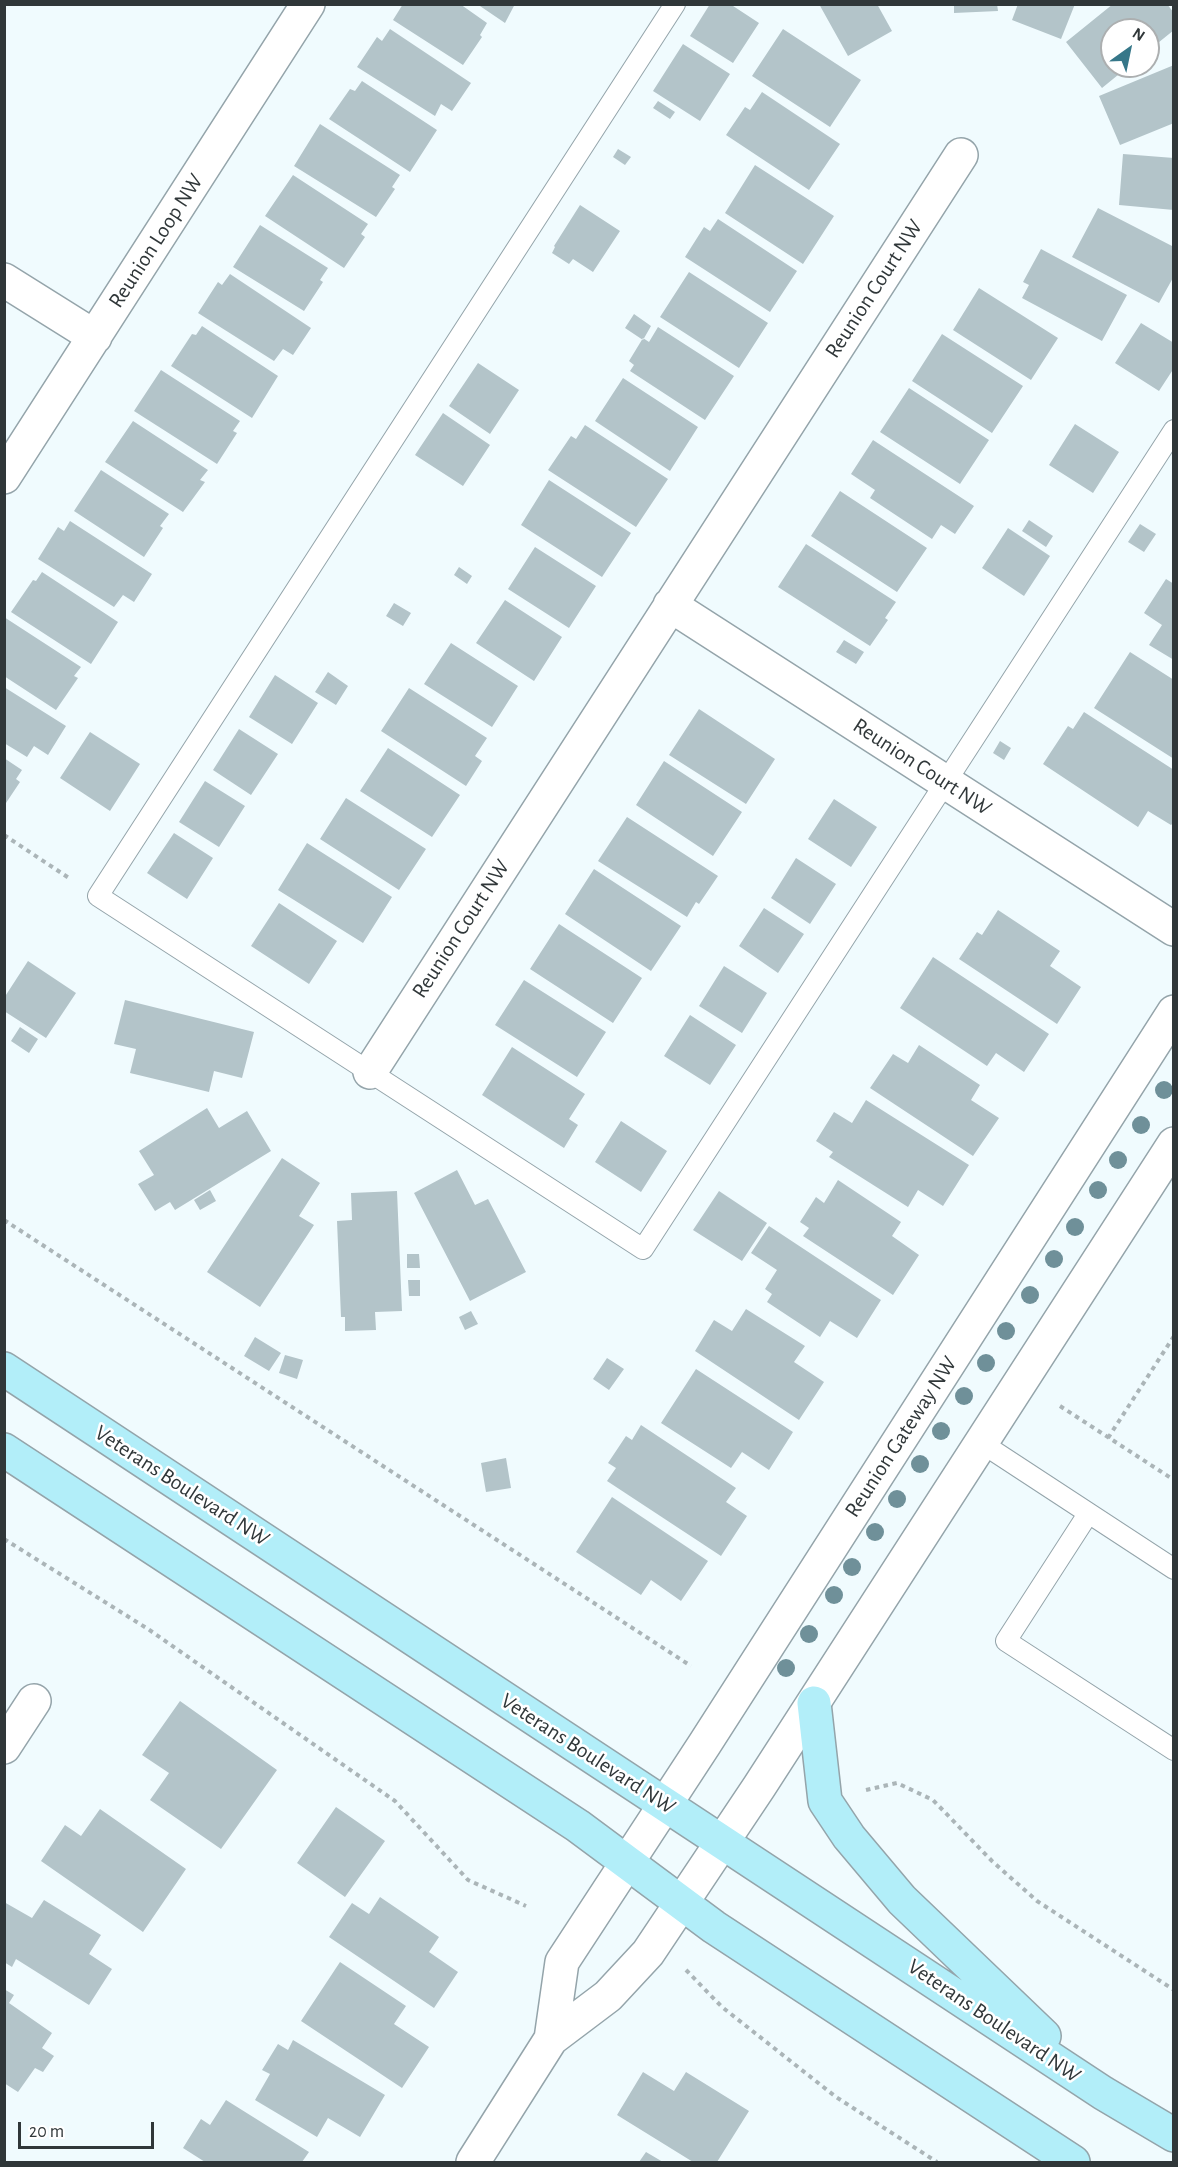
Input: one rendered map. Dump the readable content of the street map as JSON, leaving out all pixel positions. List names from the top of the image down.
{
  "streets": {
    "main road": ["Veterans Boulevard NW"],
    "street": ["Reunion Loop NW", "Reunion Court NW", "Reunion Gateway NW"]
  },
  "crossings": [
    ["Reunion Gateway NW", "Veterans Boulevard NW"]
  ],
  "scale_bar": "20 m",
  "north": "top right"
}
